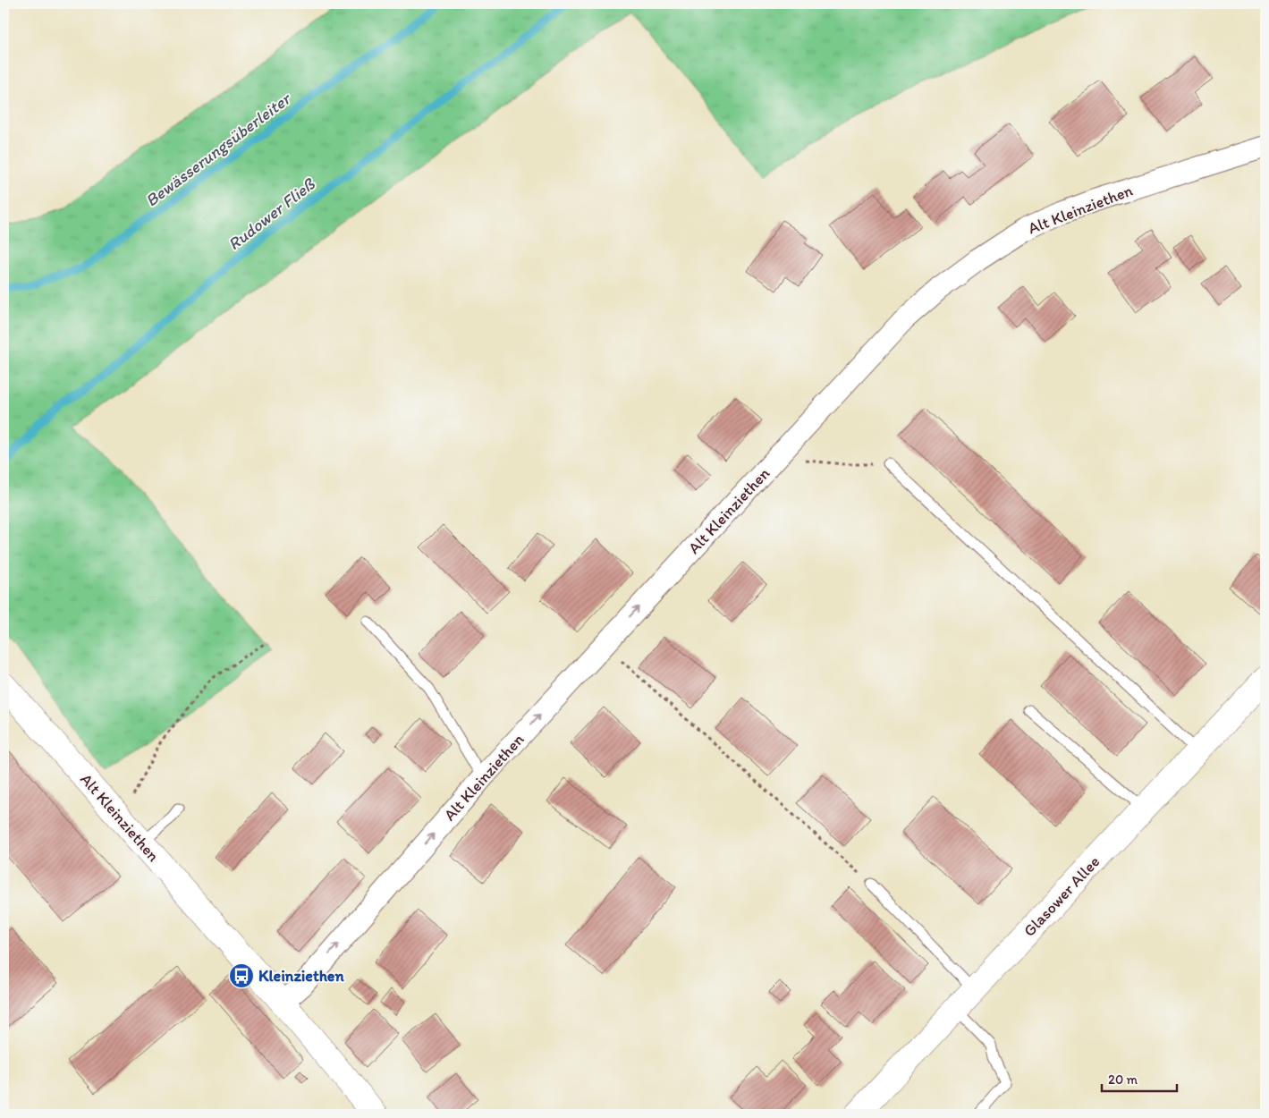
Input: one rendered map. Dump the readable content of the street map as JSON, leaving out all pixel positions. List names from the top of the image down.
{
  "streets": {
    "main road": ["Alt Kleinziethen", "Glasower Allee"]
  },
  "one_way": ["Alt Kleinziethen"],
  "water": ["Bewässerungsüberleiter", "Rudower Fließ"],
  "places": {
    "bus stop": ["Kleinziethen"]
  },
  "scale_bar": "20 m"
}
